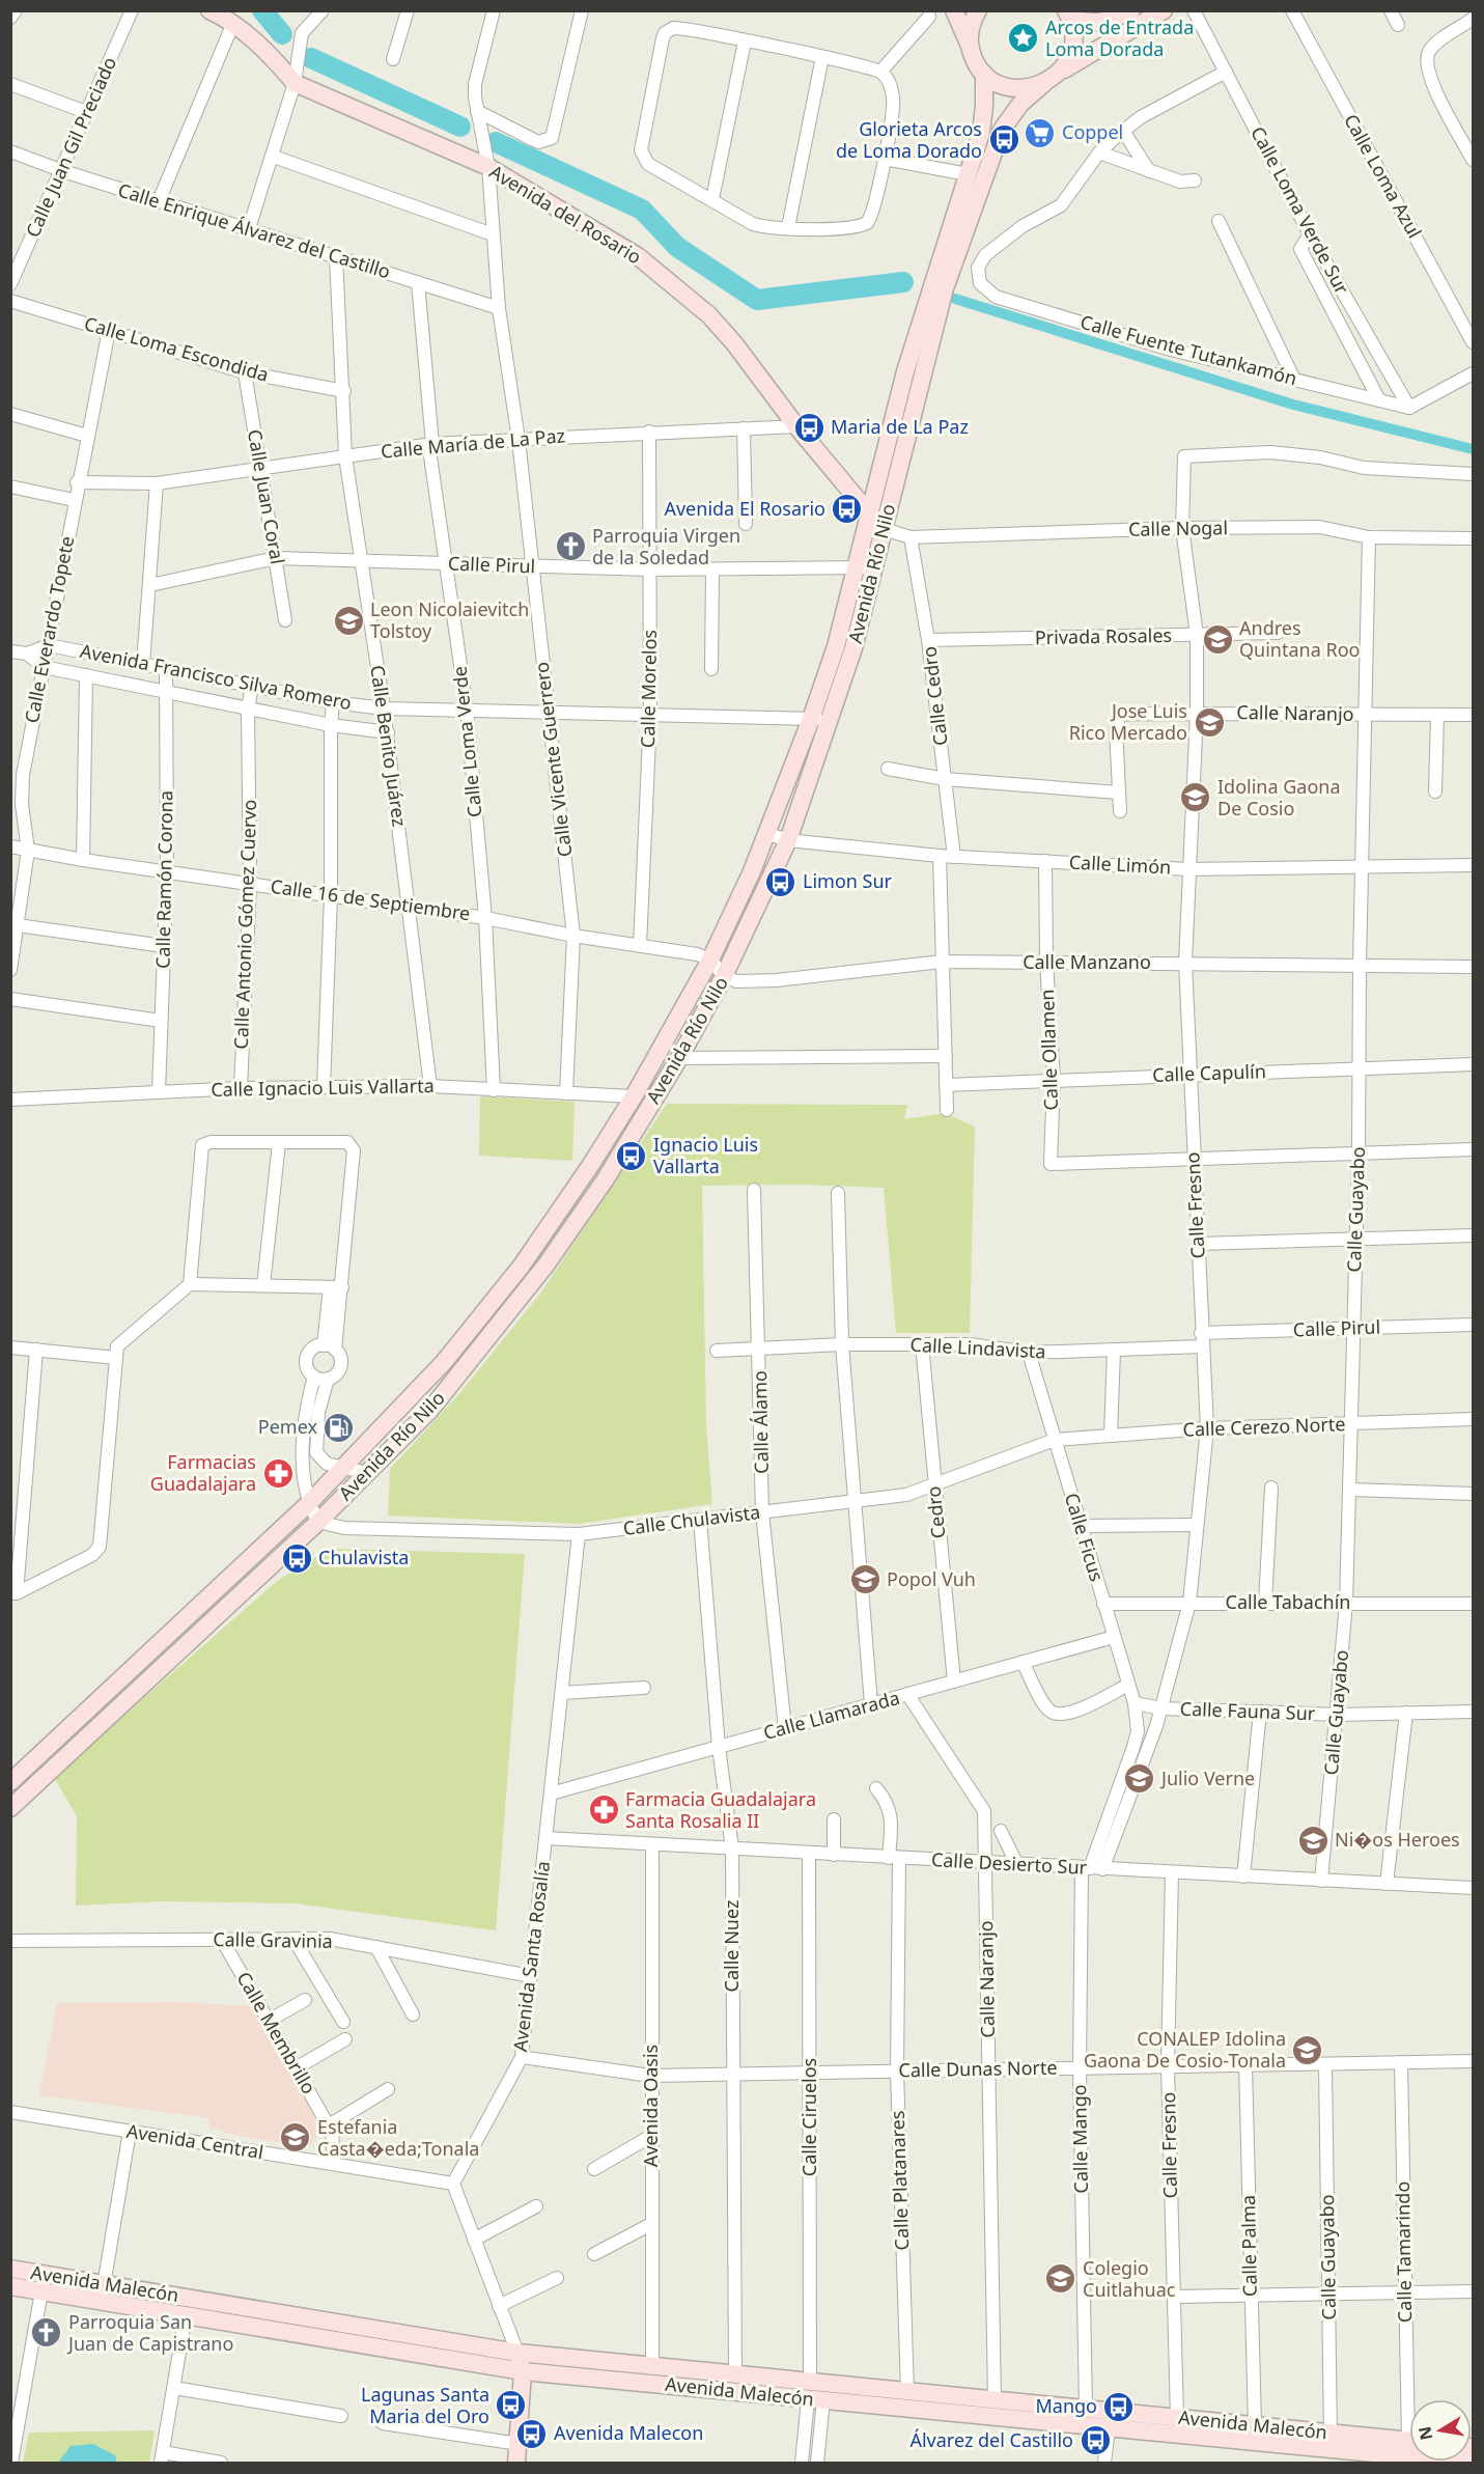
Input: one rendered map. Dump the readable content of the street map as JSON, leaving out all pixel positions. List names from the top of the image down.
{
  "streets": {
    "main road": ["Avenida del Rosario", "Avenida Río Nilo", "Avenida Malecón"],
    "street": [
      "Calle Juan Gil Preciado",
      "Calle Loma Azul",
      "Calle Loma Verde Sur",
      "Calle Enrique Álvarez del Castillo",
      "Calle Loma Escondida",
      "Calle Fuente Tutankamón",
      "Calle María de La Paz",
      "Calle Juan Coral",
      "Calle Nogal",
      "Calle Pirul",
      "Calle Everardo Topete",
      "Privada Rosales",
      "Avenida Francisco Silva Romero",
      "Calle Morelos",
      "Calle Cedro",
      "Calle Naranjo",
      "Calle Loma Verde",
      "Calle Benito Juárez",
      "Calle Vicente Guerrero",
      "Calle Limón",
      "Calle Ramón Corona",
      "Calle 16 de Septiembre",
      "Calle Antonio Gómez Cuervo",
      "Calle Manzano",
      "Calle Ollamen",
      "Calle Capulín",
      "Calle Ignacio Luis Vallarta",
      "Calle Fresno",
      "Calle Guayabo",
      "Calle Lindavista",
      "Calle Álamo",
      "Calle Cerezo Norte",
      "Cedro",
      "Calle Chulavista",
      "Calle Ficus",
      "Calle Tabachín",
      "Calle Fauna Sur",
      "Calle Llamarada",
      "Calle Desierto Sur",
      "Calle Gravinia",
      "Calle Nuez",
      "Avenida Santa Rosalía",
      "Calle Membrillo",
      "Calle Dunas Norte",
      "Avenida Oasis",
      "Calle Ciruelos",
      "Calle Mango",
      "Avenida Central",
      "Calle Platanares",
      "Calle Palma",
      "Calle Tamarindo"
    ]
  },
  "crossings": [
    ["Calle Juan Gil Preciado", "Calle Enrique Álvarez del Castillo"],
    ["Calle Loma Verde Sur", "Calle Fuente Tutankamón"],
    ["Avenida del Rosario", "Calle María de La Paz"],
    ["Avenida del Rosario", "Calle Nogal"],
    ["Avenida del Rosario", "Avenida Río Nilo"],
    ["Avenida del Rosario", "Calle Vicente Guerrero"],
    ["Calle Enrique Álvarez del Castillo", "Calle Loma Verde"],
    ["Calle Enrique Álvarez del Castillo", "Calle Benito Juárez"],
    ["Calle Enrique Álvarez del Castillo", "Calle Vicente Guerrero"],
    ["Calle Loma Escondida", "Calle Juan Coral"],
    ["Calle Loma Escondida", "Calle Everardo Topete"],
    ["Calle Loma Escondida", "Calle Benito Juárez"],
    ["Calle María de La Paz", "Calle Juan Coral"],
    ["Calle María de La Paz", "Calle Everardo Topete"],
    ["Calle María de La Paz", "Calle Morelos"],
    ["Calle María de La Paz", "Calle Loma Verde"],
    ["Calle María de La Paz", "Calle Benito Juárez"],
    ["Calle María de La Paz", "Calle Vicente Guerrero"],
    ["Calle Juan Coral", "Calle Pirul"],
    ["Calle Nogal", "Avenida Río Nilo"],
    ["Calle Nogal", "Calle Cedro"],
    ["Calle Nogal", "Calle Fresno"],
    ["Calle Nogal", "Calle Guayabo"],
    ["Calle Pirul", "Avenida Río Nilo"],
    ["Calle Pirul", "Calle Morelos"],
    ["Calle Pirul", "Calle Loma Verde"],
    ["Calle Pirul", "Calle Benito Juárez"],
    ["Calle Pirul", "Calle Vicente Guerrero"],
    ["Calle Pirul", "Calle Fresno"],
    ["Calle Pirul", "Calle Guayabo"],
    ["Avenida Río Nilo", "Avenida Francisco Silva Romero"],
    ["Avenida Río Nilo", "Calle Limón"],
    ["Avenida Río Nilo", "Calle 16 de Septiembre"],
    ["Avenida Río Nilo", "Calle Manzano"],
    ["Avenida Río Nilo", "Calle Ignacio Luis Vallarta"],
    ["Avenida Río Nilo", "Calle Chulavista"],
    ["Calle Everardo Topete", "Avenida Francisco Silva Romero"],
    ["Calle Everardo Topete", "Calle 16 de Septiembre"],
    ["Privada Rosales", "Calle Cedro"],
    ["Privada Rosales", "Calle Fresno"],
    ["Avenida Francisco Silva Romero", "Calle Morelos"],
    ["Avenida Francisco Silva Romero", "Calle Loma Verde"],
    ["Avenida Francisco Silva Romero", "Calle Benito Juárez"],
    ["Avenida Francisco Silva Romero", "Calle Vicente Guerrero"],
    ["Avenida Francisco Silva Romero", "Calle Ramón Corona"],
    ["Avenida Francisco Silva Romero", "Calle Antonio Gómez Cuervo"],
    ["Calle Morelos", "Calle 16 de Septiembre"],
    ["Calle Cedro", "Calle Limón"],
    ["Calle Naranjo", "Calle Fresno"],
    ["Calle Naranjo", "Calle Guayabo"],
    ["Calle Naranjo", "Calle Llamarada"],
    ["Calle Naranjo", "Calle Desierto Sur"],
    ["Calle Naranjo", "Calle Dunas Norte"],
    ["Calle Naranjo", "Avenida Malecón"],
    ["Calle Loma Verde", "Calle 16 de Septiembre"],
    ["Calle Loma Verde", "Calle Ignacio Luis Vallarta"],
    ["Calle Benito Juárez", "Calle 16 de Septiembre"],
    ["Calle Benito Juárez", "Calle Ignacio Luis Vallarta"],
    ["Calle Vicente Guerrero", "Calle 16 de Septiembre"],
    ["Calle Vicente Guerrero", "Calle Ignacio Luis Vallarta"],
    ["Calle Limón", "Calle Ollamen"],
    ["Calle Limón", "Calle Fresno"],
    ["Calle Limón", "Calle Guayabo"],
    ["Calle Ramón Corona", "Calle 16 de Septiembre"],
    ["Calle Ramón Corona", "Calle Ignacio Luis Vallarta"],
    ["Calle 16 de Septiembre", "Calle Antonio Gómez Cuervo"],
    ["Calle Antonio Gómez Cuervo", "Calle Ignacio Luis Vallarta"],
    ["Calle Manzano", "Calle Ollamen"],
    ["Calle Manzano", "Calle Fresno"],
    ["Calle Manzano", "Calle Guayabo"],
    ["Calle Ollamen", "Calle Capulín"],
    ["Calle Ollamen", "Calle Fresno"],
    ["Calle Capulín", "Calle Fresno"],
    ["Calle Capulín", "Calle Guayabo"],
    ["Calle Fresno", "Calle Lindavista"],
    ["Calle Fresno", "Calle Cerezo Norte"],
    ["Calle Fresno", "Calle Ficus"],
    ["Calle Fresno", "Calle Tabachín"],
    ["Calle Fresno", "Calle Fauna Sur"],
    ["Calle Fresno", "Calle Desierto Sur"],
    ["Calle Fresno", "Calle Dunas Norte"],
    ["Calle Fresno", "Calle Mango"],
    ["Calle Fresno", "Avenida Malecón"],
    ["Calle Guayabo", "Calle Cerezo Norte"],
    ["Calle Guayabo", "Calle Tabachín"],
    ["Calle Guayabo", "Calle Fauna Sur"],
    ["Calle Guayabo", "Calle Desierto Sur"],
    ["Calle Guayabo", "Calle Dunas Norte"],
    ["Calle Guayabo", "Avenida Malecón"],
    ["Calle Lindavista", "Calle Álamo"],
    ["Calle Lindavista", "Cedro"],
    ["Calle Lindavista", "Calle Ficus"],
    ["Calle Álamo", "Calle Chulavista"],
    ["Calle Álamo", "Calle Llamarada"],
    ["Calle Cerezo Norte", "Calle Chulavista"],
    ["Calle Cerezo Norte", "Calle Ficus"],
    ["Cedro", "Calle Chulavista"],
    ["Cedro", "Calle Llamarada"],
    ["Calle Chulavista", "Calle Ficus"],
    ["Calle Chulavista", "Calle Nuez"],
    ["Calle Chulavista", "Avenida Santa Rosalía"],
    ["Calle Ficus", "Calle Tabachín"],
    ["Calle Ficus", "Calle Fauna Sur"],
    ["Calle Ficus", "Calle Llamarada"],
    ["Calle Ficus", "Calle Desierto Sur"],
    ["Calle Ficus", "Calle Mango"],
    ["Calle Llamarada", "Calle Nuez"],
    ["Calle Llamarada", "Avenida Santa Rosalía"],
    ["Calle Desierto Sur", "Calle Nuez"],
    ["Calle Desierto Sur", "Avenida Santa Rosalía"],
    ["Calle Desierto Sur", "Avenida Oasis"],
    ["Calle Desierto Sur", "Calle Ciruelos"],
    ["Calle Desierto Sur", "Calle Mango"],
    ["Calle Desierto Sur", "Calle Platanares"],
    ["Calle Gravinia", "Avenida Santa Rosalía"],
    ["Calle Gravinia", "Calle Membrillo"],
    ["Calle Nuez", "Calle Dunas Norte"],
    ["Calle Nuez", "Avenida Malecón"],
    ["Avenida Santa Rosalía", "Calle Dunas Norte"],
    ["Avenida Santa Rosalía", "Avenida Central"],
    ["Calle Membrillo", "Avenida Central"],
    ["Calle Dunas Norte", "Avenida Oasis"],
    ["Calle Dunas Norte", "Calle Ciruelos"],
    ["Calle Dunas Norte", "Calle Mango"],
    ["Calle Dunas Norte", "Calle Platanares"],
    ["Calle Dunas Norte", "Calle Palma"],
    ["Calle Dunas Norte", "Calle Tamarindo"],
    ["Avenida Oasis", "Avenida Malecón"],
    ["Calle Ciruelos", "Avenida Malecón"],
    ["Calle Mango", "Avenida Malecón"],
    ["Calle Platanares", "Avenida Malecón"],
    ["Calle Palma", "Avenida Malecón"]
  ],
  "places": {
    "place": ["Arcos de Entrada Loma Dorada"],
    "supermarket": ["Coppel"],
    "bus stop": [
      "Glorieta Arcos de Loma Dorado",
      "Maria de La Paz",
      "Avenida El Rosario",
      "Limon Sur",
      "Ignacio Luis Vallarta",
      "Chulavista",
      "Lagunas Santa Maria del Oro",
      "Mango",
      "Avenida Malecon",
      "Álvarez del Castillo"
    ],
    "church": ["Parroquia Virgen de la Soledad", "Parroquia San Juan de Capistrano"],
    "school or university": [
      "Leon Nicolaievitch Tolstoy",
      "Andres Quintana Roo",
      "Jose Luis Rico Mercado",
      "Idolina Gaona De Cosio",
      "Popol Vuh",
      "Julio Verne",
      "Ni�os Heroes",
      "CONALEP Idolina Gaona De Cosio-Tonala",
      "Estefania Casta�eda;Tonala",
      "Colegio Cuitlahuac"
    ],
    "fuel station": ["Pemex"],
    "pharmacy": ["Farmacias Guadalajara", "Farmacia Guadalajara Santa Rosalia II"]
  },
  "north": "left"
}
